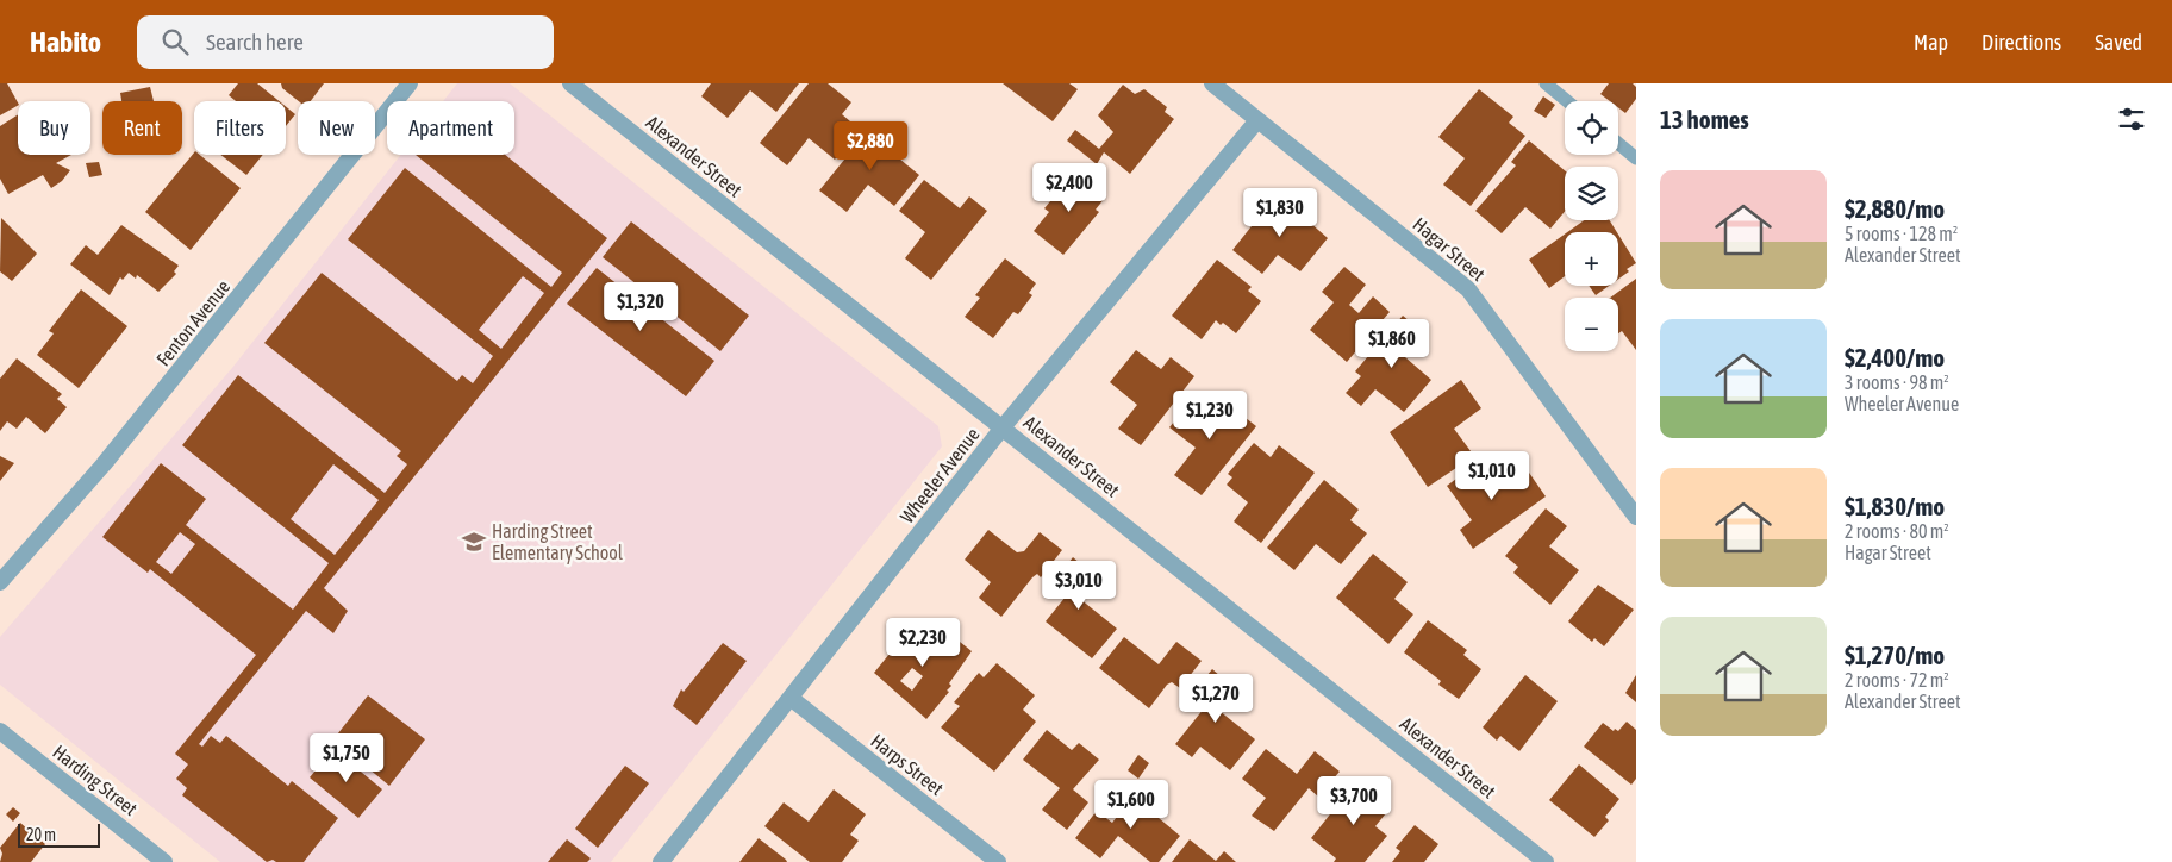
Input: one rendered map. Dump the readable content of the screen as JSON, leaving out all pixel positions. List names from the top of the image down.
{
  "streets": {
    "street": [
      "Alexander Street",
      "Hagar Street",
      "Fenton Avenue",
      "Wheeler Avenue",
      "Harps Street",
      "Harding Street"
    ]
  },
  "crossings": [
    ["Alexander Street", "Wheeler Avenue"],
    ["Hagar Street", "Wheeler Avenue"],
    ["Wheeler Avenue", "Harps Street"]
  ],
  "places": {
    "school or university": ["Harding Street Elementary School"]
  },
  "scale_bar": "20 m",
  "page": {
    "header": "Habito",
    "search": "Search here",
    "nav": ["Map", "Directions", "Saved"],
    "heading": "13 homes",
    "map_buttons": ["+", "−"],
    "chip": [
      "Buy",
      "Rent",
      "Filters",
      "New",
      "Apartment"
    ],
    "price": [
      "$2,880",
      "$2,400",
      "$1,830",
      "$1,320",
      "$1,860",
      "$1,230",
      "$1,010",
      "$3,010",
      "$2,230",
      "$1,270",
      "$1,750",
      "$3,700",
      "$1,600"
    ],
    "list": [
      {
        "name": "$2,880/mo",
        "note": "5 rooms · 128 m² · Alexander Street"
      },
      {
        "name": "$2,400/mo",
        "note": "3 rooms · 98 m² · Wheeler Avenue"
      },
      {
        "name": "$1,830/mo",
        "note": "2 rooms · 80 m² · Hagar Street"
      },
      {
        "name": "$1,270/mo",
        "note": "2 rooms · 72 m² · Alexander Street"
      }
    ],
    "scale": "20 m"
  }
}
